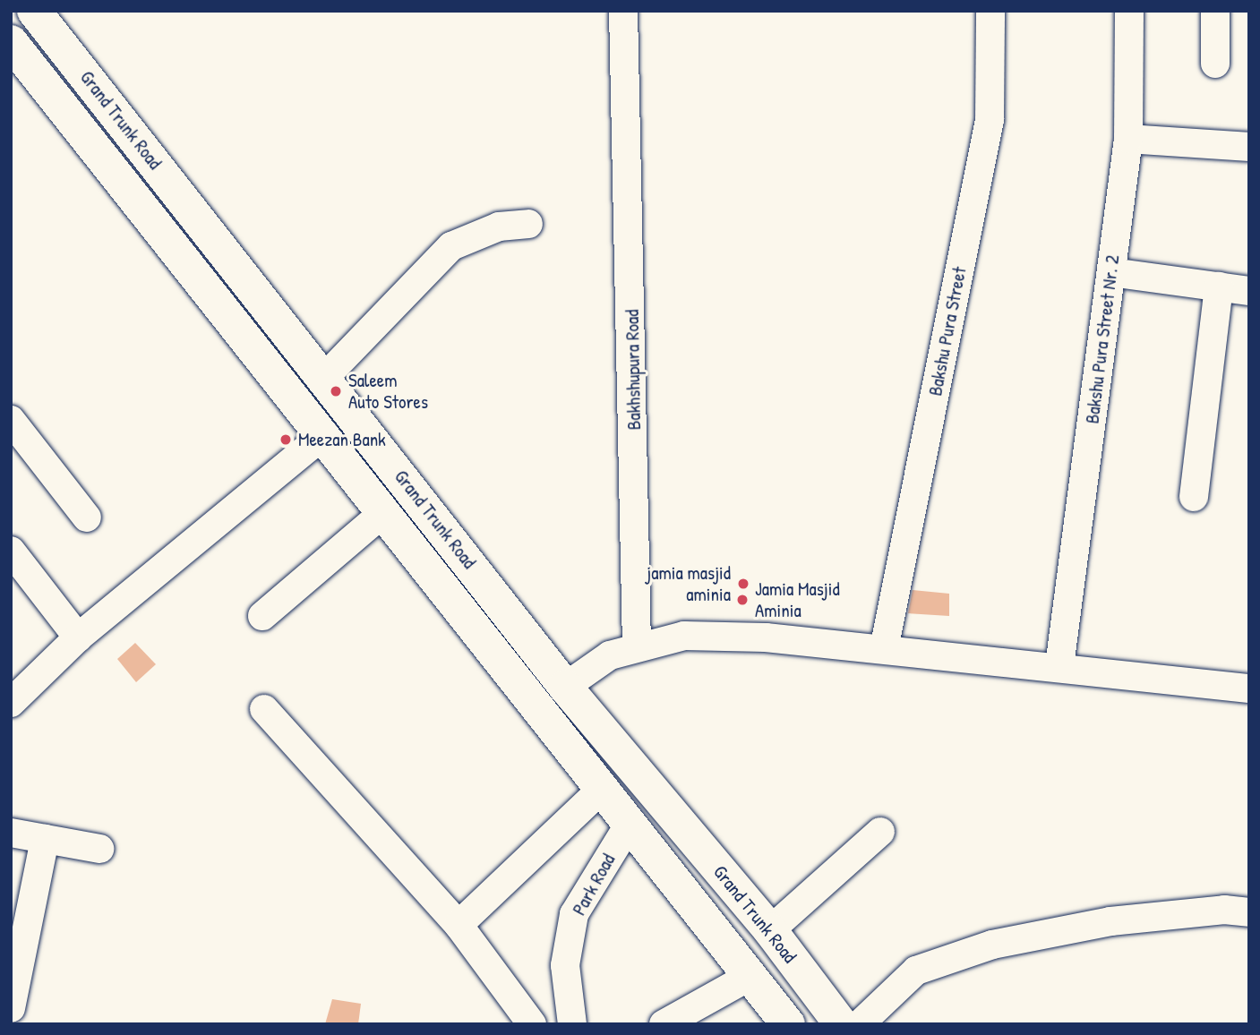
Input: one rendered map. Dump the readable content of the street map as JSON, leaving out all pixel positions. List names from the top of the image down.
{
  "streets": {
    "main road": ["Grand Trunk Road"],
    "street": [
      "Bakshu Pura Street",
      "Bakshu Pura Street Nr. 2",
      "Bakhshupura Road",
      "Park Road"
    ]
  },
  "crossings": [
    ["Grand Trunk Road", "Park Road"]
  ],
  "places": [
    "Saleem Auto Stores",
    "Meezan Bank",
    "jamia masjid aminia",
    "Jamia Masjid Aminia"
  ]
}
